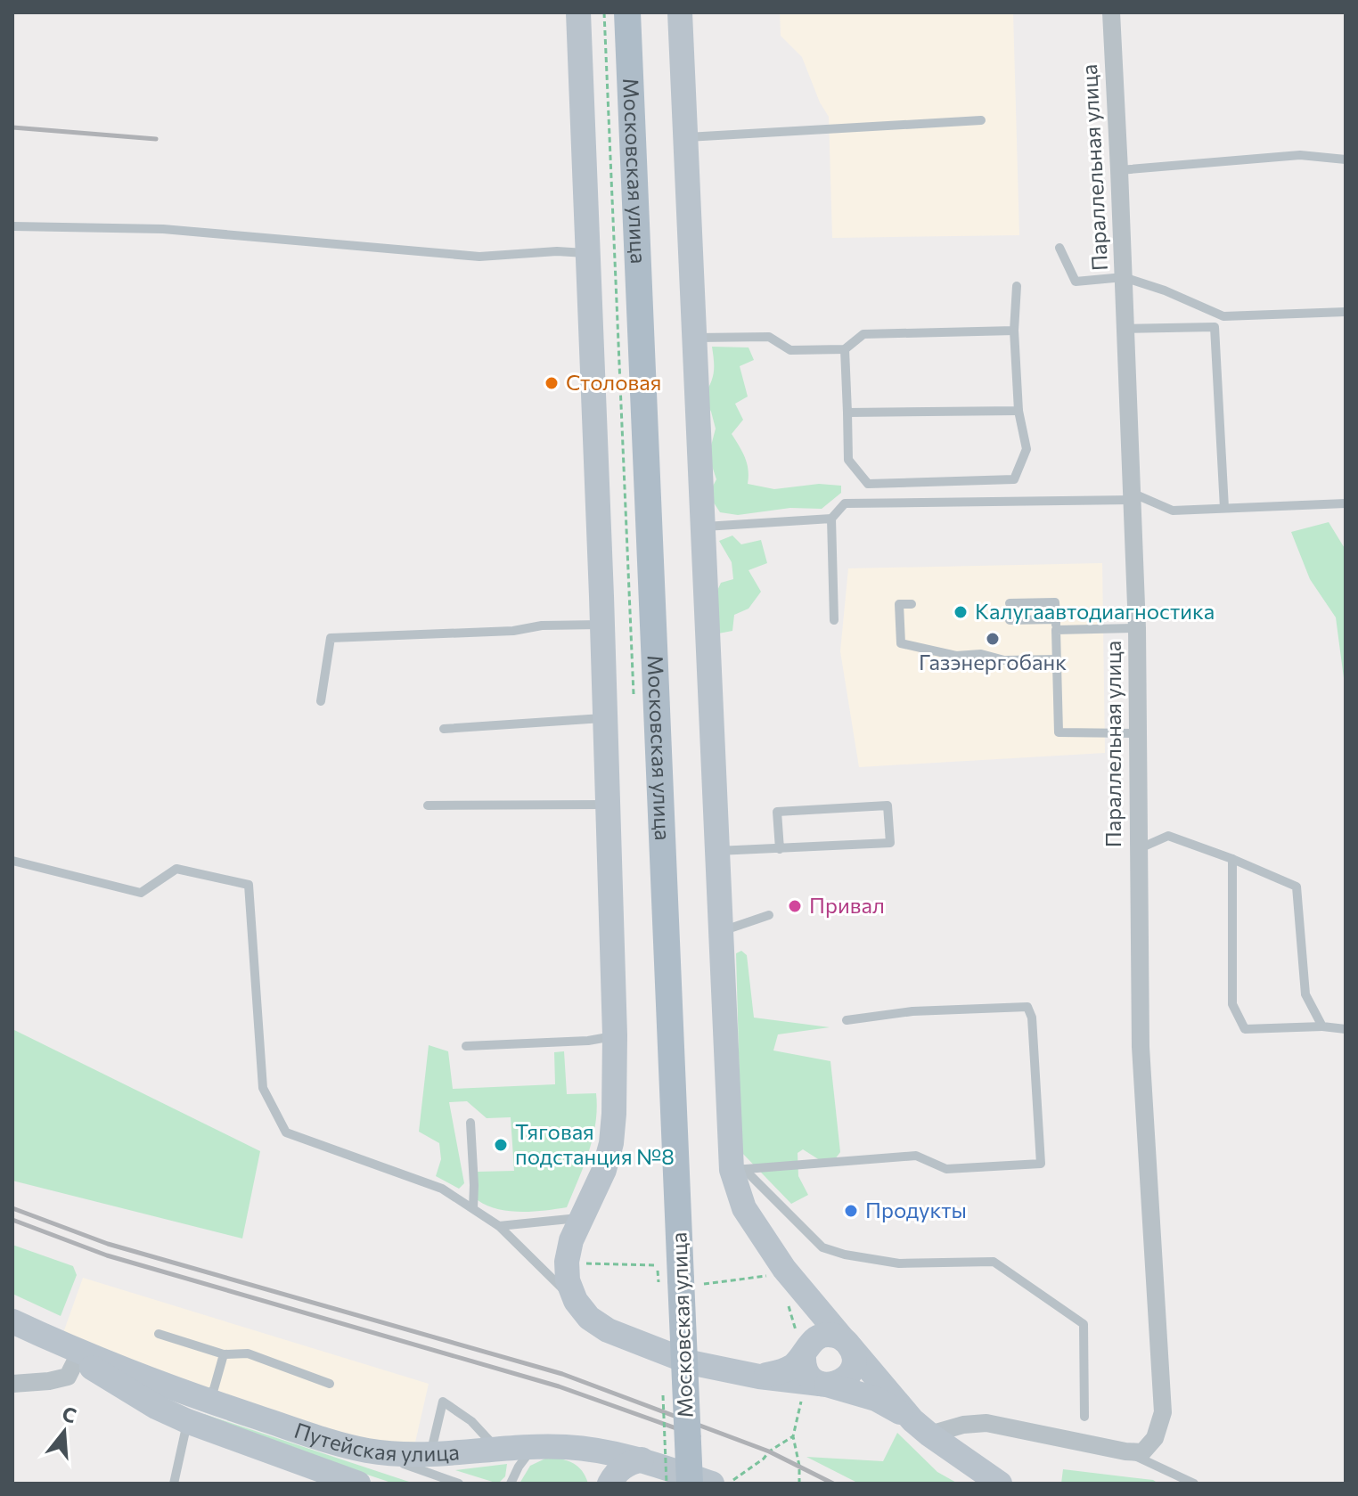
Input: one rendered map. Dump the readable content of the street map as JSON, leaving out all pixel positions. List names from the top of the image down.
{
  "streets": {
    "main road": ["Московская улица", "Путейская улица"],
    "street": ["Параллельная улица"]
  },
  "places": [
    "Столовая",
    "Калугаавтодиагностика",
    "Газэнергобанк",
    "Привал",
    "Тяговая подстанция №8",
    "Продукты"
  ],
  "north": "top"
}
